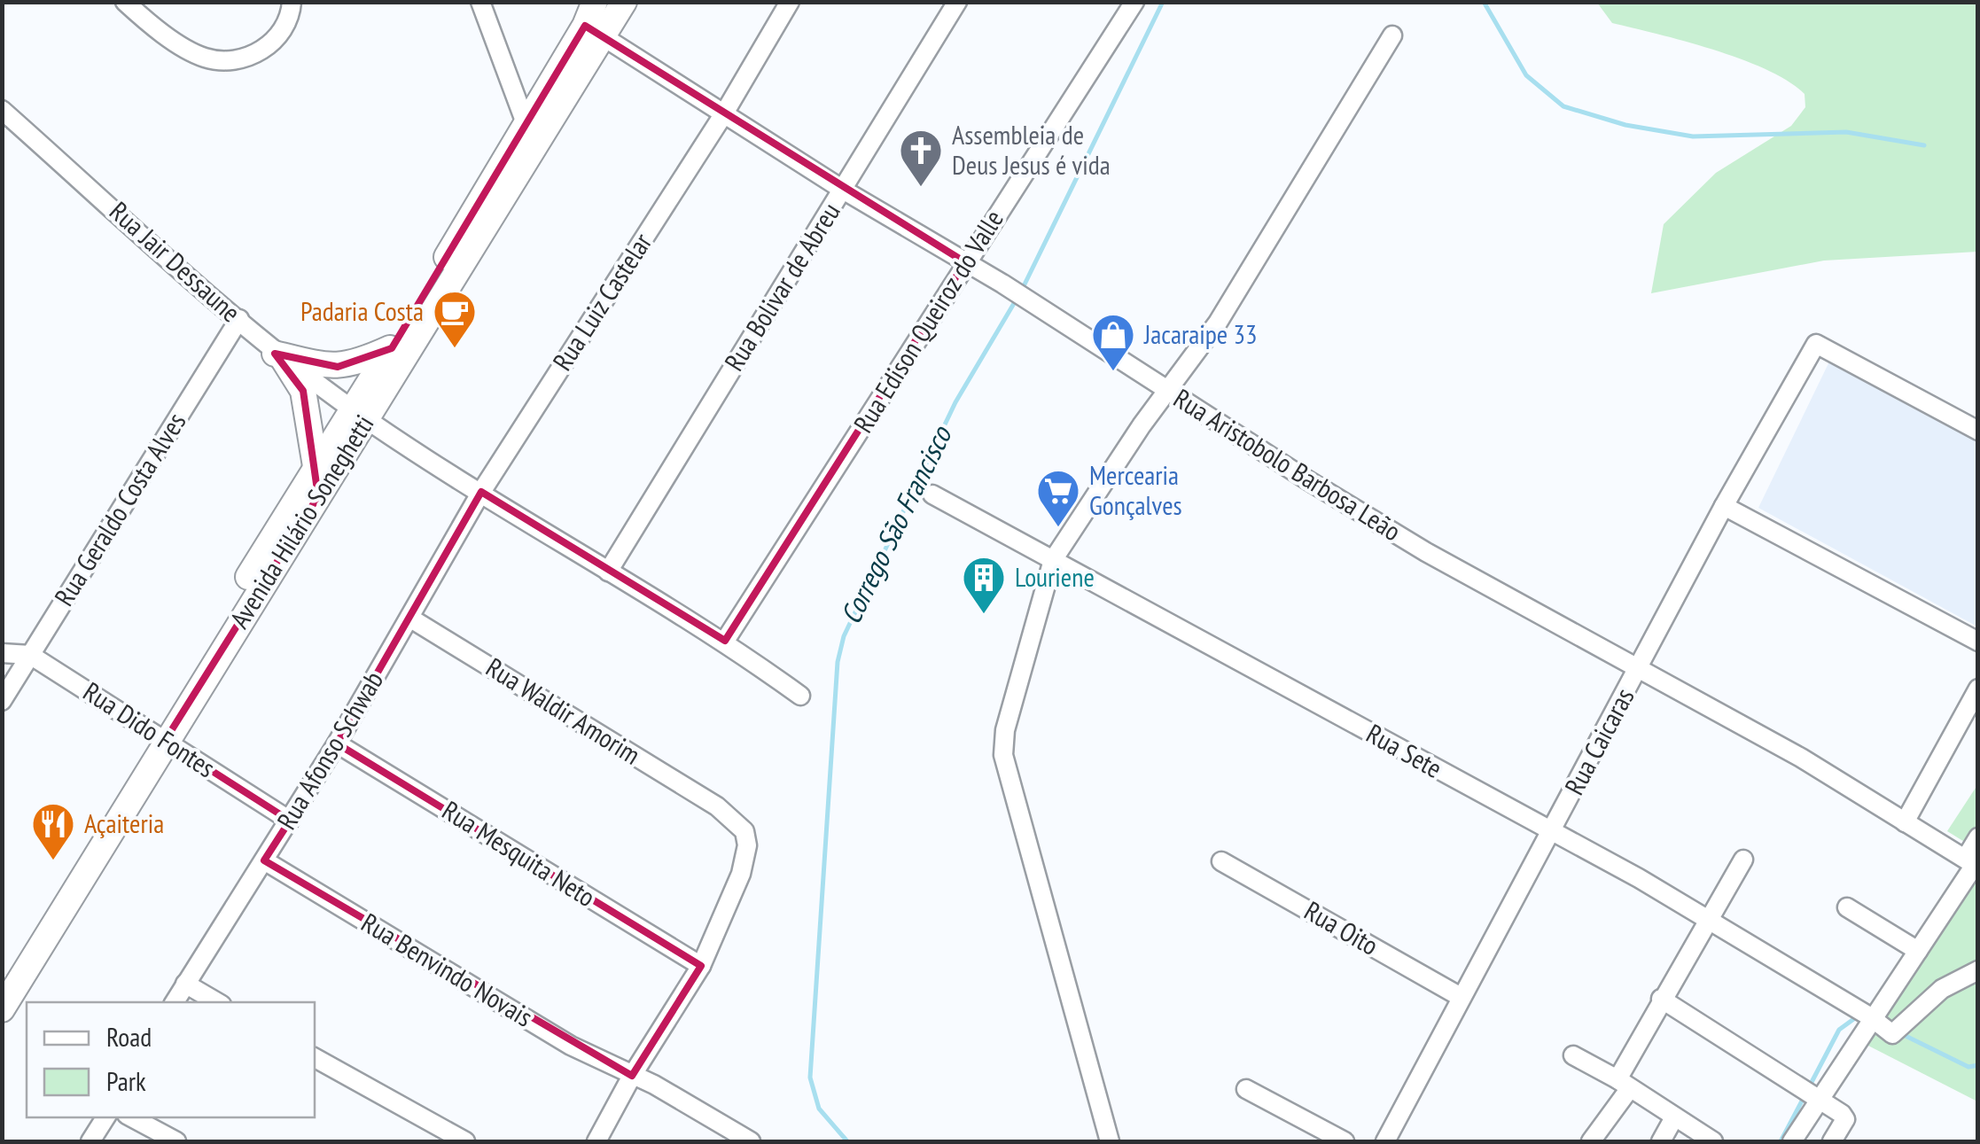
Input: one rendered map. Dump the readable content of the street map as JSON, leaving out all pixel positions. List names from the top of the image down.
{
  "streets": {
    "street": [
      "Rua Jair Dessaune",
      "Rua Bolivar de Abreu",
      "Rua Luiz Castelar",
      "Rua Edison Queiroz do Valle",
      "Rua Aristobolo Barbosa Leão",
      "Rua Geraldo Costa Alves",
      "Avenida Hilário Soneghetti",
      "Rua Waldir Amorim",
      "Rua Dido Fontes",
      "Rua Caicaras",
      "Rua Afonso Schwab",
      "Rua Sete",
      "Rua Mesquita Neto",
      "Rua Oito",
      "Rua Benvindo Novais"
    ]
  },
  "crossings": [
    ["Rua Jair Dessaune", "Rua Bolivar de Abreu"],
    ["Rua Jair Dessaune", "Rua Luiz Castelar"],
    ["Rua Jair Dessaune", "Rua Edison Queiroz do Valle"],
    ["Rua Jair Dessaune", "Rua Geraldo Costa Alves"],
    ["Rua Jair Dessaune", "Avenida Hilário Soneghetti"],
    ["Rua Jair Dessaune", "Rua Afonso Schwab"],
    ["Rua Bolivar de Abreu", "Rua Aristobolo Barbosa Leão"],
    ["Rua Luiz Castelar", "Rua Aristobolo Barbosa Leão"],
    ["Rua Luiz Castelar", "Rua Afonso Schwab"],
    ["Rua Edison Queiroz do Valle", "Rua Aristobolo Barbosa Leão"],
    ["Rua Aristobolo Barbosa Leão", "Avenida Hilário Soneghetti"],
    ["Rua Aristobolo Barbosa Leão", "Rua Caicaras"],
    ["Rua Geraldo Costa Alves", "Rua Dido Fontes"],
    ["Avenida Hilário Soneghetti", "Rua Dido Fontes"],
    ["Rua Waldir Amorim", "Rua Afonso Schwab"],
    ["Rua Waldir Amorim", "Rua Mesquita Neto"],
    ["Rua Waldir Amorim", "Rua Benvindo Novais"],
    ["Rua Dido Fontes", "Rua Afonso Schwab"],
    ["Rua Caicaras", "Rua Sete"],
    ["Rua Caicaras", "Rua Oito"],
    ["Rua Afonso Schwab", "Rua Mesquita Neto"],
    ["Rua Afonso Schwab", "Rua Benvindo Novais"]
  ],
  "water": ["Corrego São Francisco"],
  "places": {
    "church": ["Assembleia de Deus Jesus é vida"],
    "cafe": ["Padaria Costa"],
    "shop": ["Jacaraipe 33"],
    "supermarket": ["Mercearia Gonçalves"],
    "building": ["Louriene"],
    "restaurant": ["Açaiteria"]
  },
  "legend": ["Road", "Park"]
}
